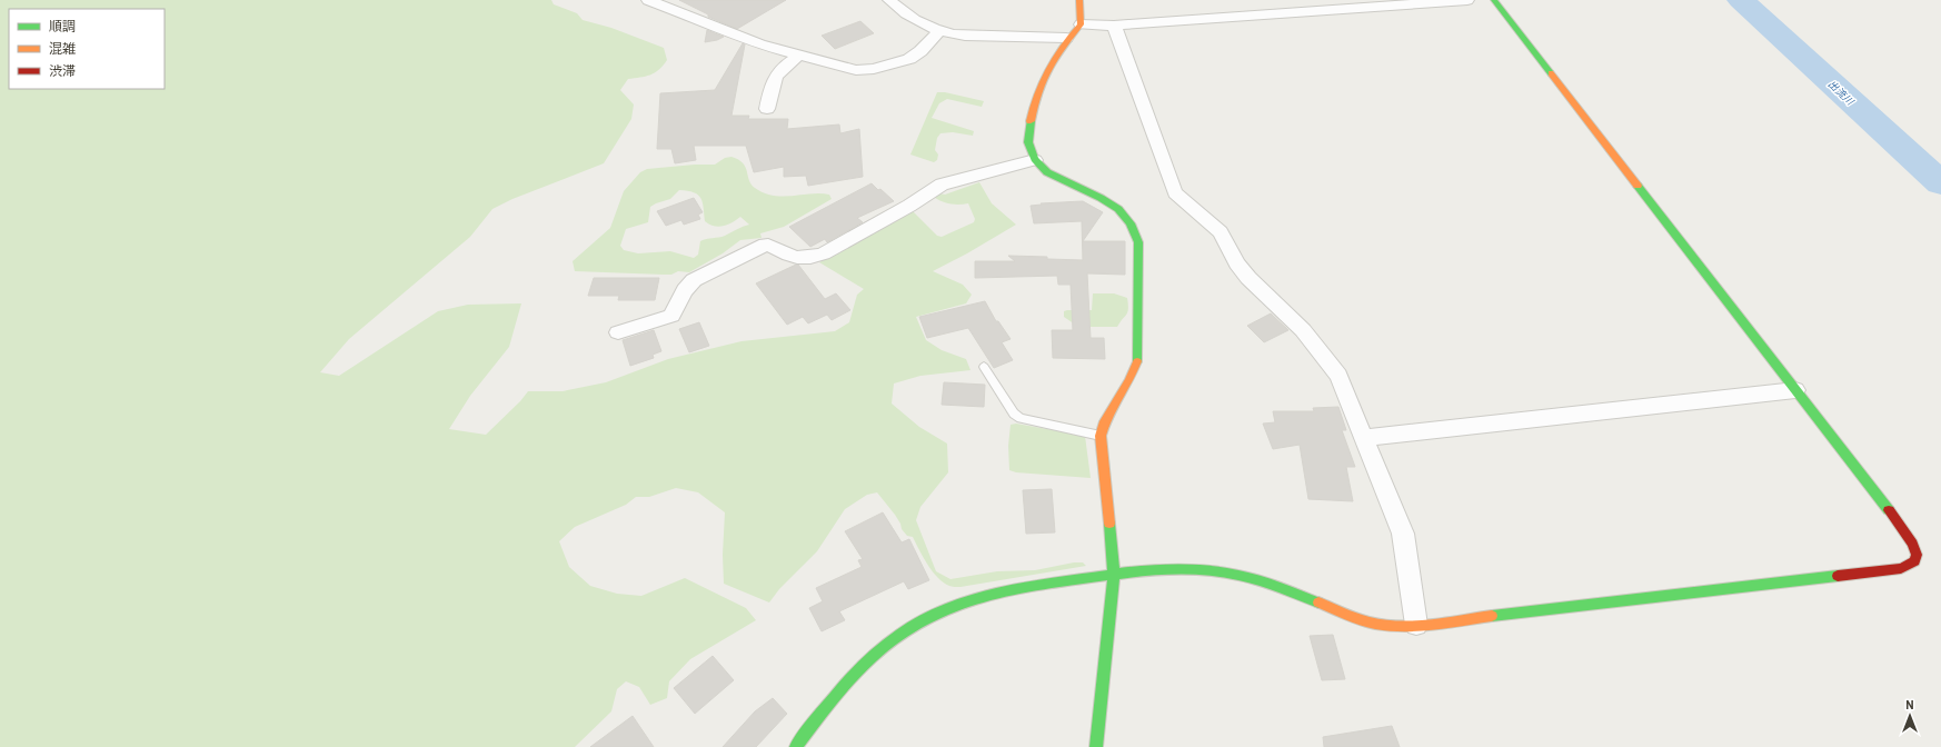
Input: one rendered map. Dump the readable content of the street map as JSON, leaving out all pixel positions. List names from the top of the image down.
{
  "water": ["出流川"],
  "legend": ["順調", "混雑", "渋滞"],
  "north": "top"
}
